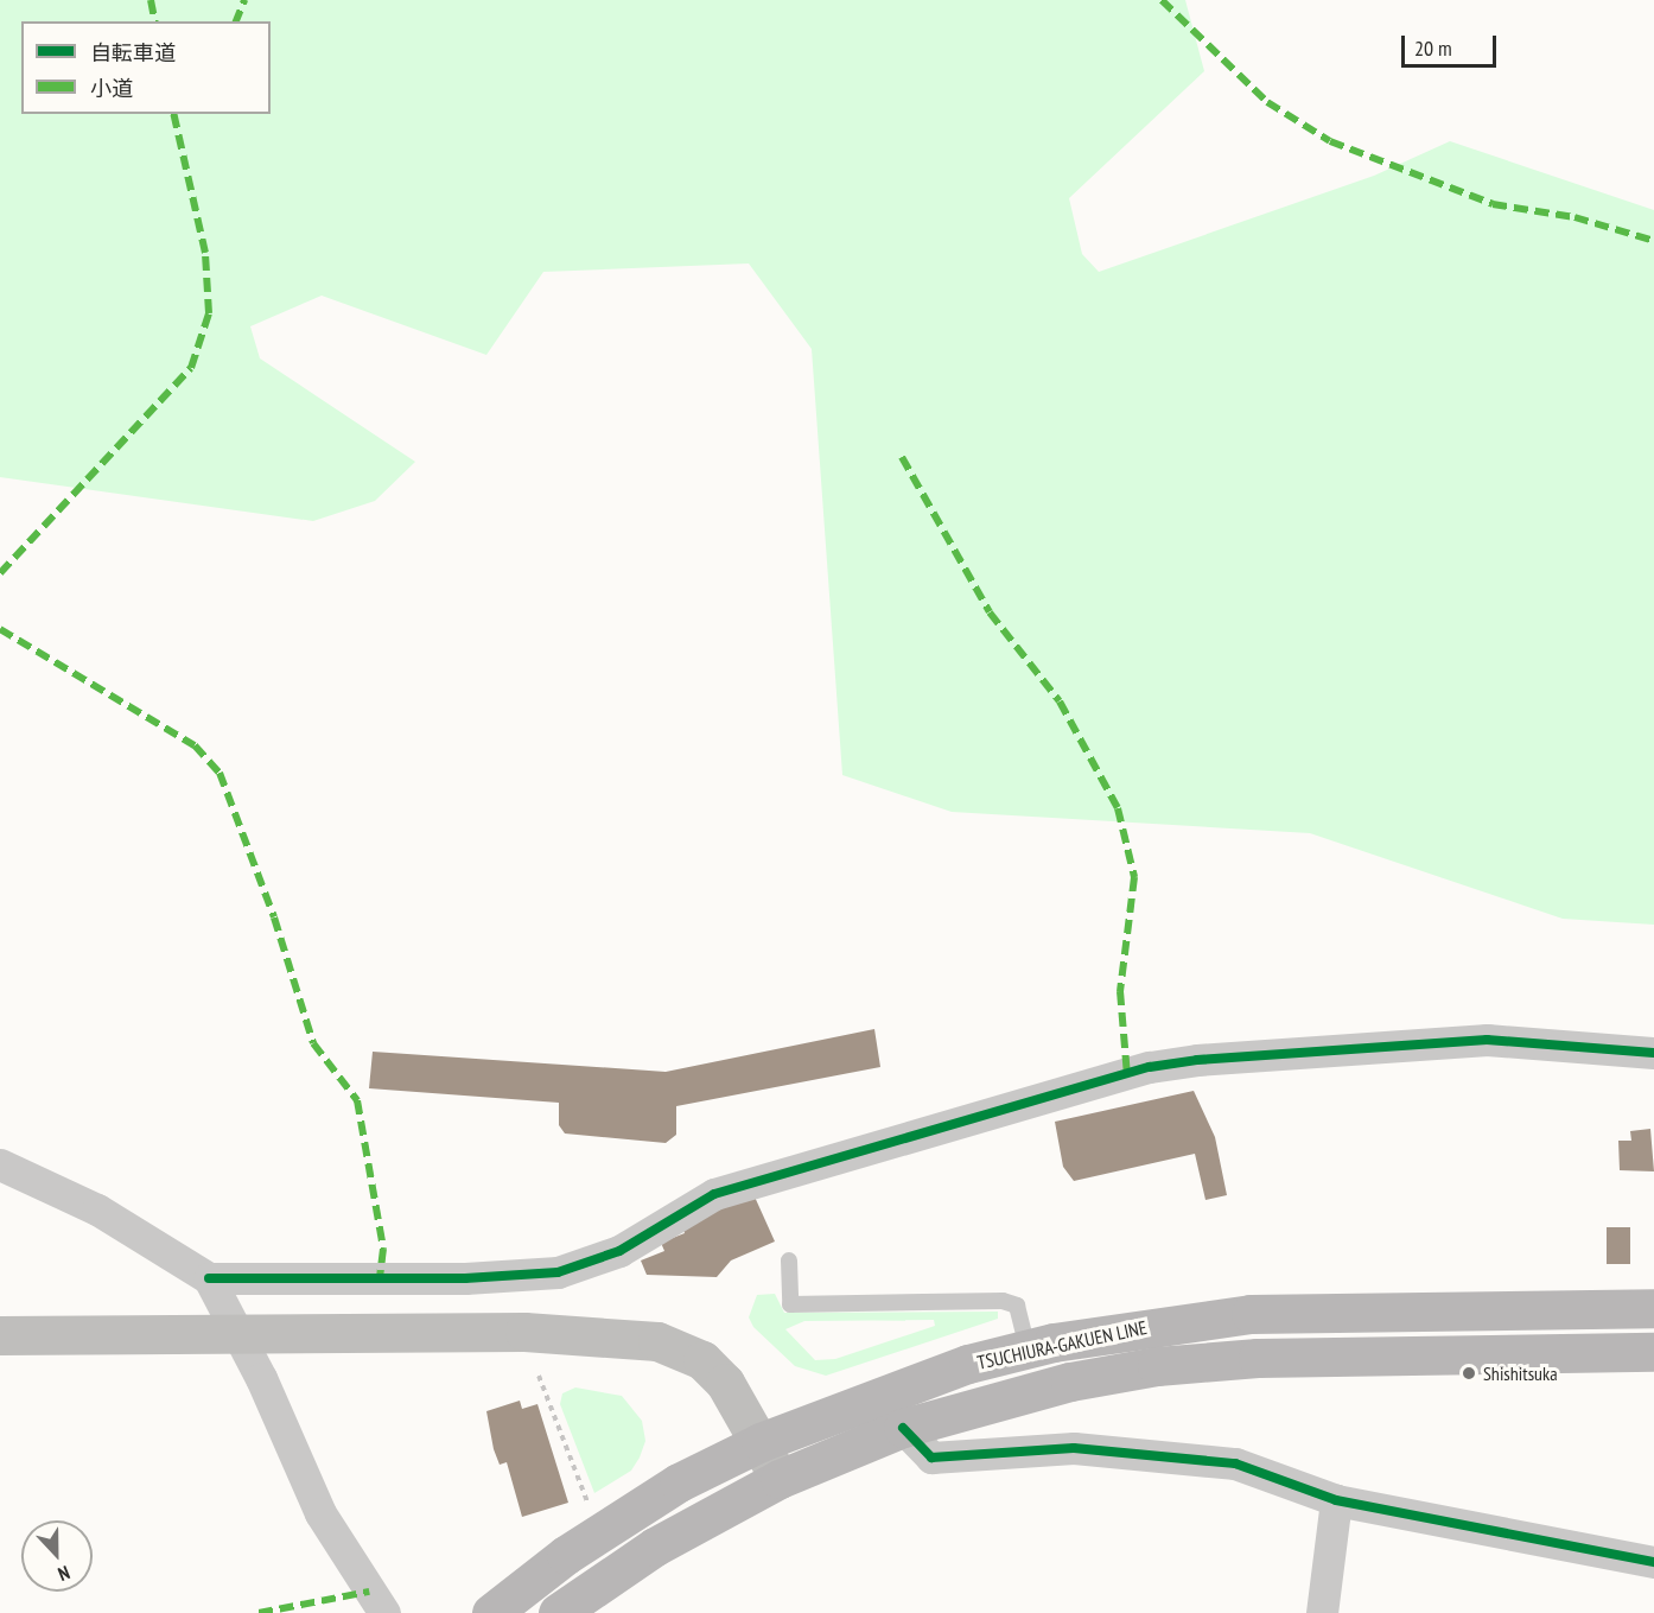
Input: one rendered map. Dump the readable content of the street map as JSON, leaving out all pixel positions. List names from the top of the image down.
{
  "streets": {
    "main road": ["TSUCHIURA-GAKUEN LINE"]
  },
  "places": ["Shishitsuka"],
  "legend": ["自転車道", "小道"],
  "scale_bar": "20 m",
  "north": "bottom"
}
